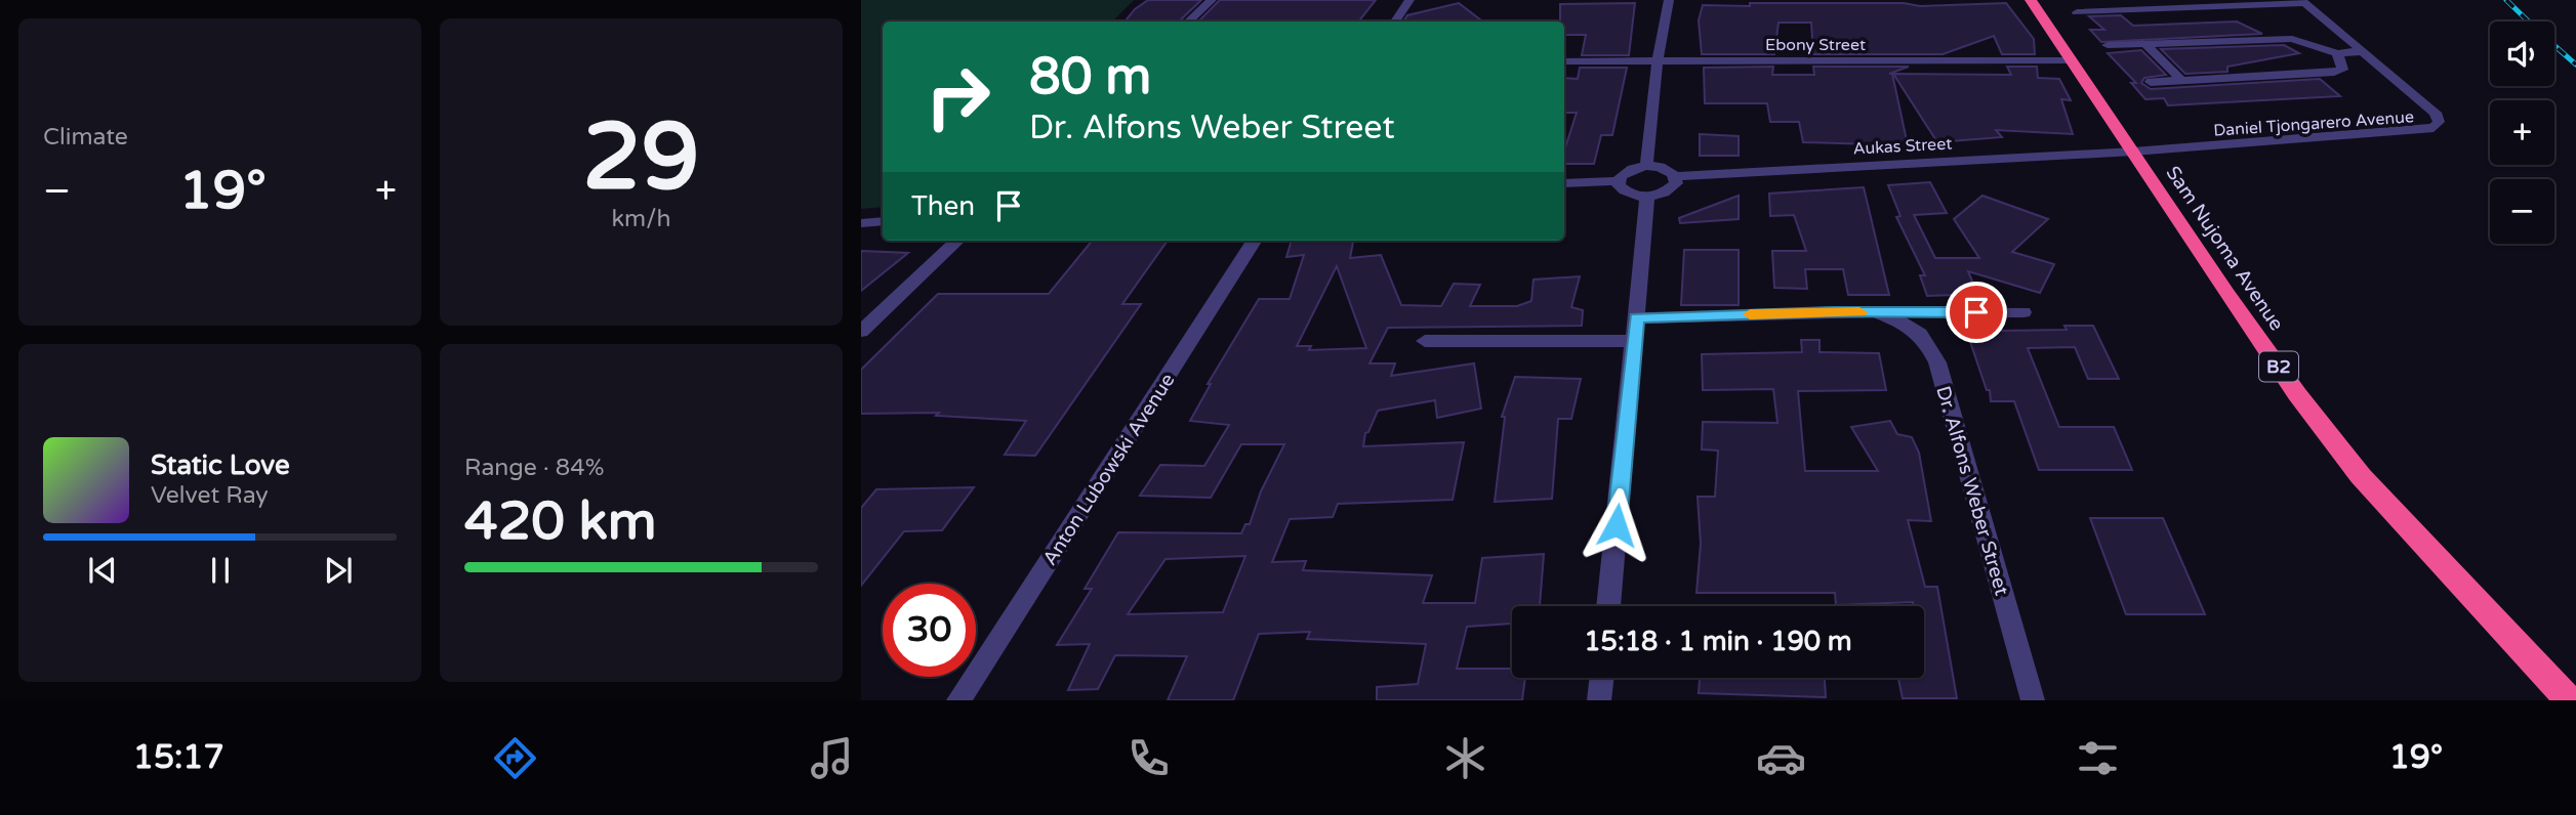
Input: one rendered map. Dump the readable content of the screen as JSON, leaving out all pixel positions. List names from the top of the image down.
{
  "streets": {
    "highway": ["Sam Nujoma Avenue", "B2"],
    "street": [
      "Ebony Street",
      "Daniel Tjongarero Avenue",
      "Aukas Street",
      "Anton Lubowski Avenue",
      "Dr. Alfons Weber Street"
    ]
  },
  "crossings": [
    ["Ebony Street", "Sam Nujoma Avenue"],
    ["Daniel Tjongarero Avenue", "Aukas Street"],
    ["Daniel Tjongarero Avenue", "Sam Nujoma Avenue"],
    ["Aukas Street", "Sam Nujoma Avenue"]
  ],
  "page": {
    "tile": [
      "Climate",
      ["29", "km/h"],
      ["Range · 84%", "420 km"]
    ],
    "map_buttons": ["+", "−"],
    "turn": ["80 m", "Dr. Alfons Weber Street"],
    "heat": ["−", "19°", "+"],
    "then": "Then",
    "song": ["Static Love", "Velvet Ray"],
    "limit": "30",
    "trip": "15:18 · 1 min · 190 m",
    "tabs": ["15:17", "19°"]
  }
}
